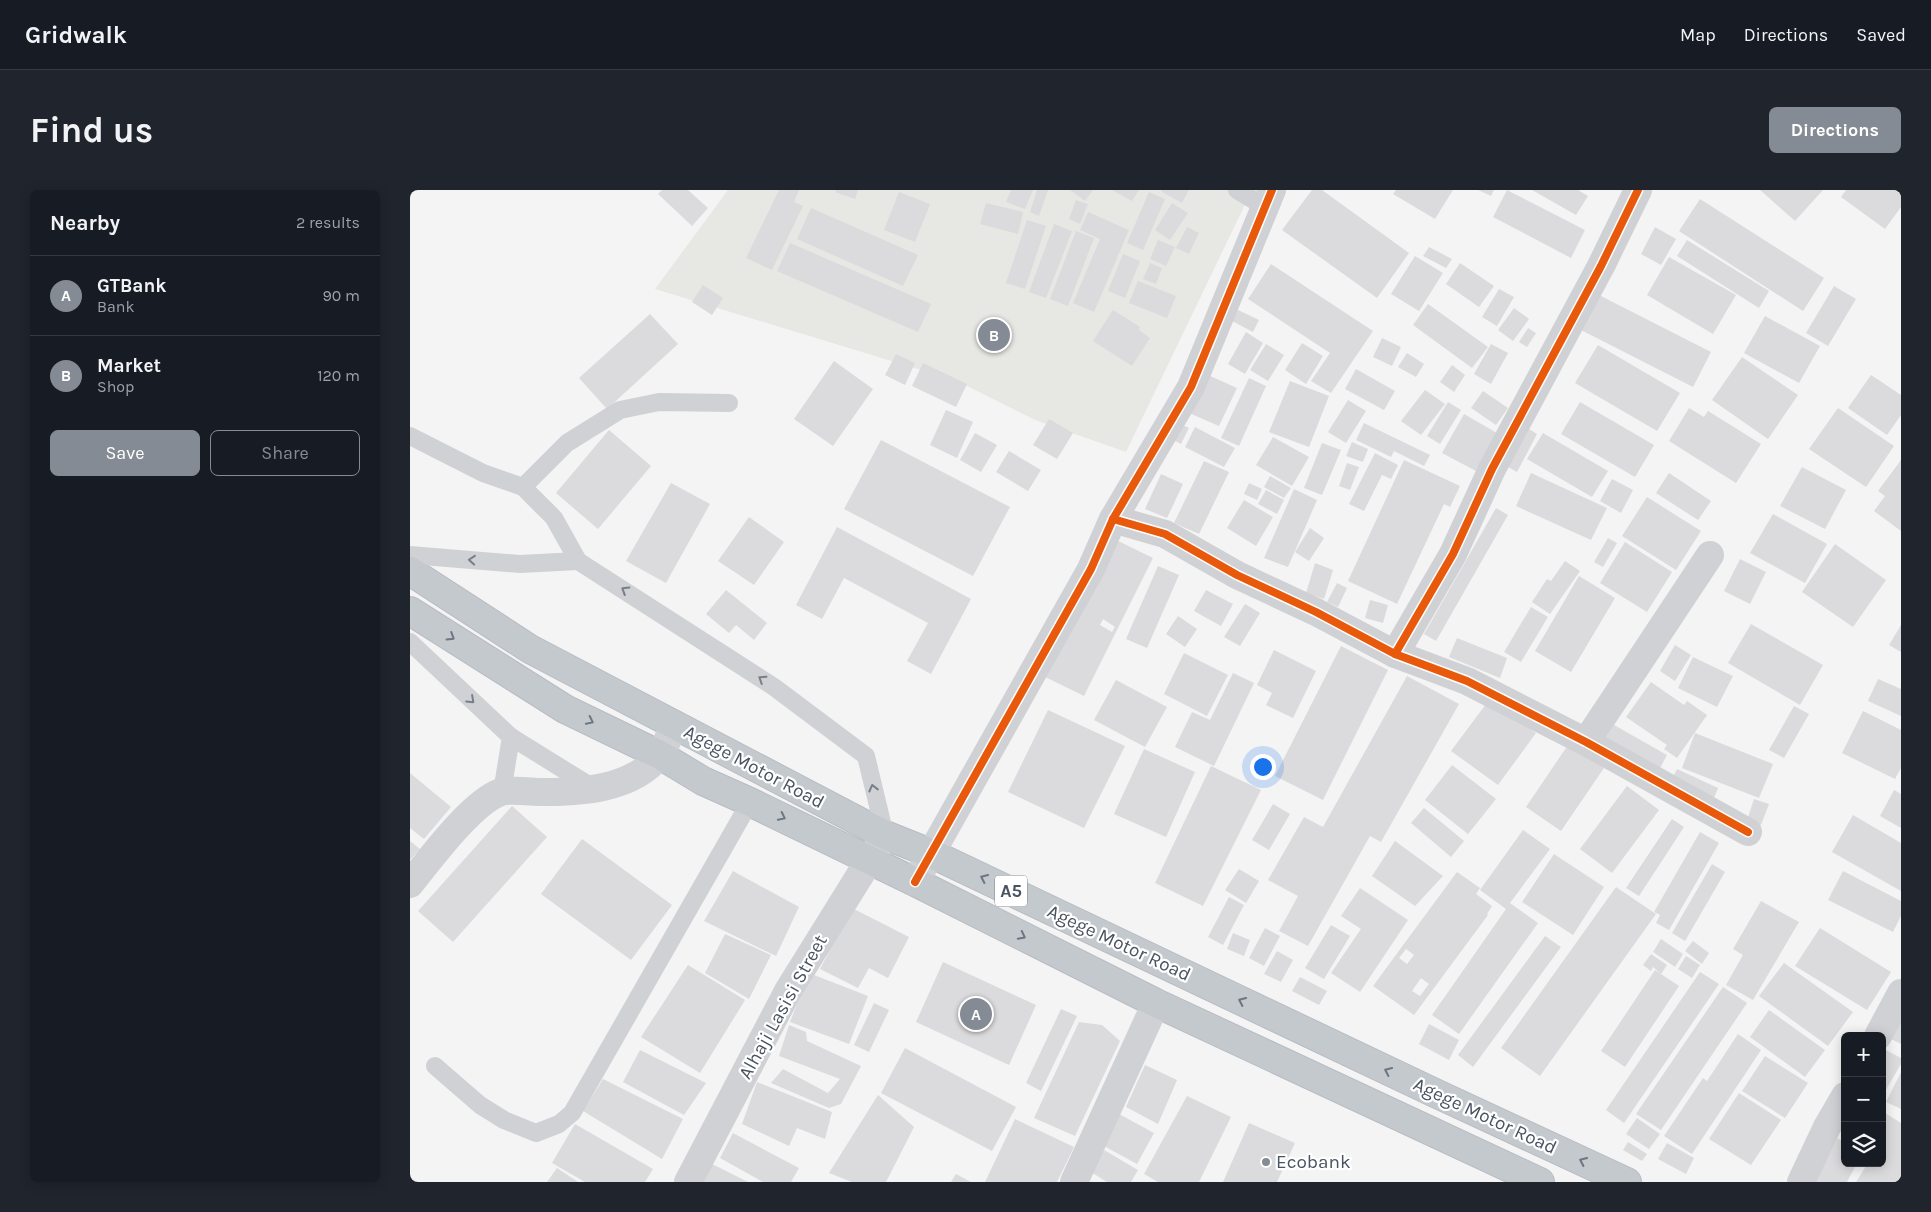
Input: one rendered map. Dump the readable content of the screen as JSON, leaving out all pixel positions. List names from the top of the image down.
{
  "streets": {
    "highway": ["Agege Motor Road", "A5"],
    "street": ["Alhaji Lasisi Street"]
  },
  "crossings": [
    ["Agege Motor Road", "Alhaji Lasisi Street"]
  ],
  "places": ["Ecobank"],
  "page": {
    "header": "Gridwalk",
    "nav": ["Map", "Directions", "Saved"],
    "buttons": [
      "Directions",
      ["Save", "Share"]
    ],
    "title": "Find us",
    "heading": ["Nearby", "2 results"],
    "list": [
      {
        "mark": "A",
        "name": "GTBank",
        "note": "Bank",
        "value": "90 m"
      },
      {
        "mark": "B",
        "name": "Market",
        "note": "Shop",
        "value": "120 m"
      }
    ],
    "pins": ["B", "A"],
    "map_buttons": ["+", "−"]
  }
}
